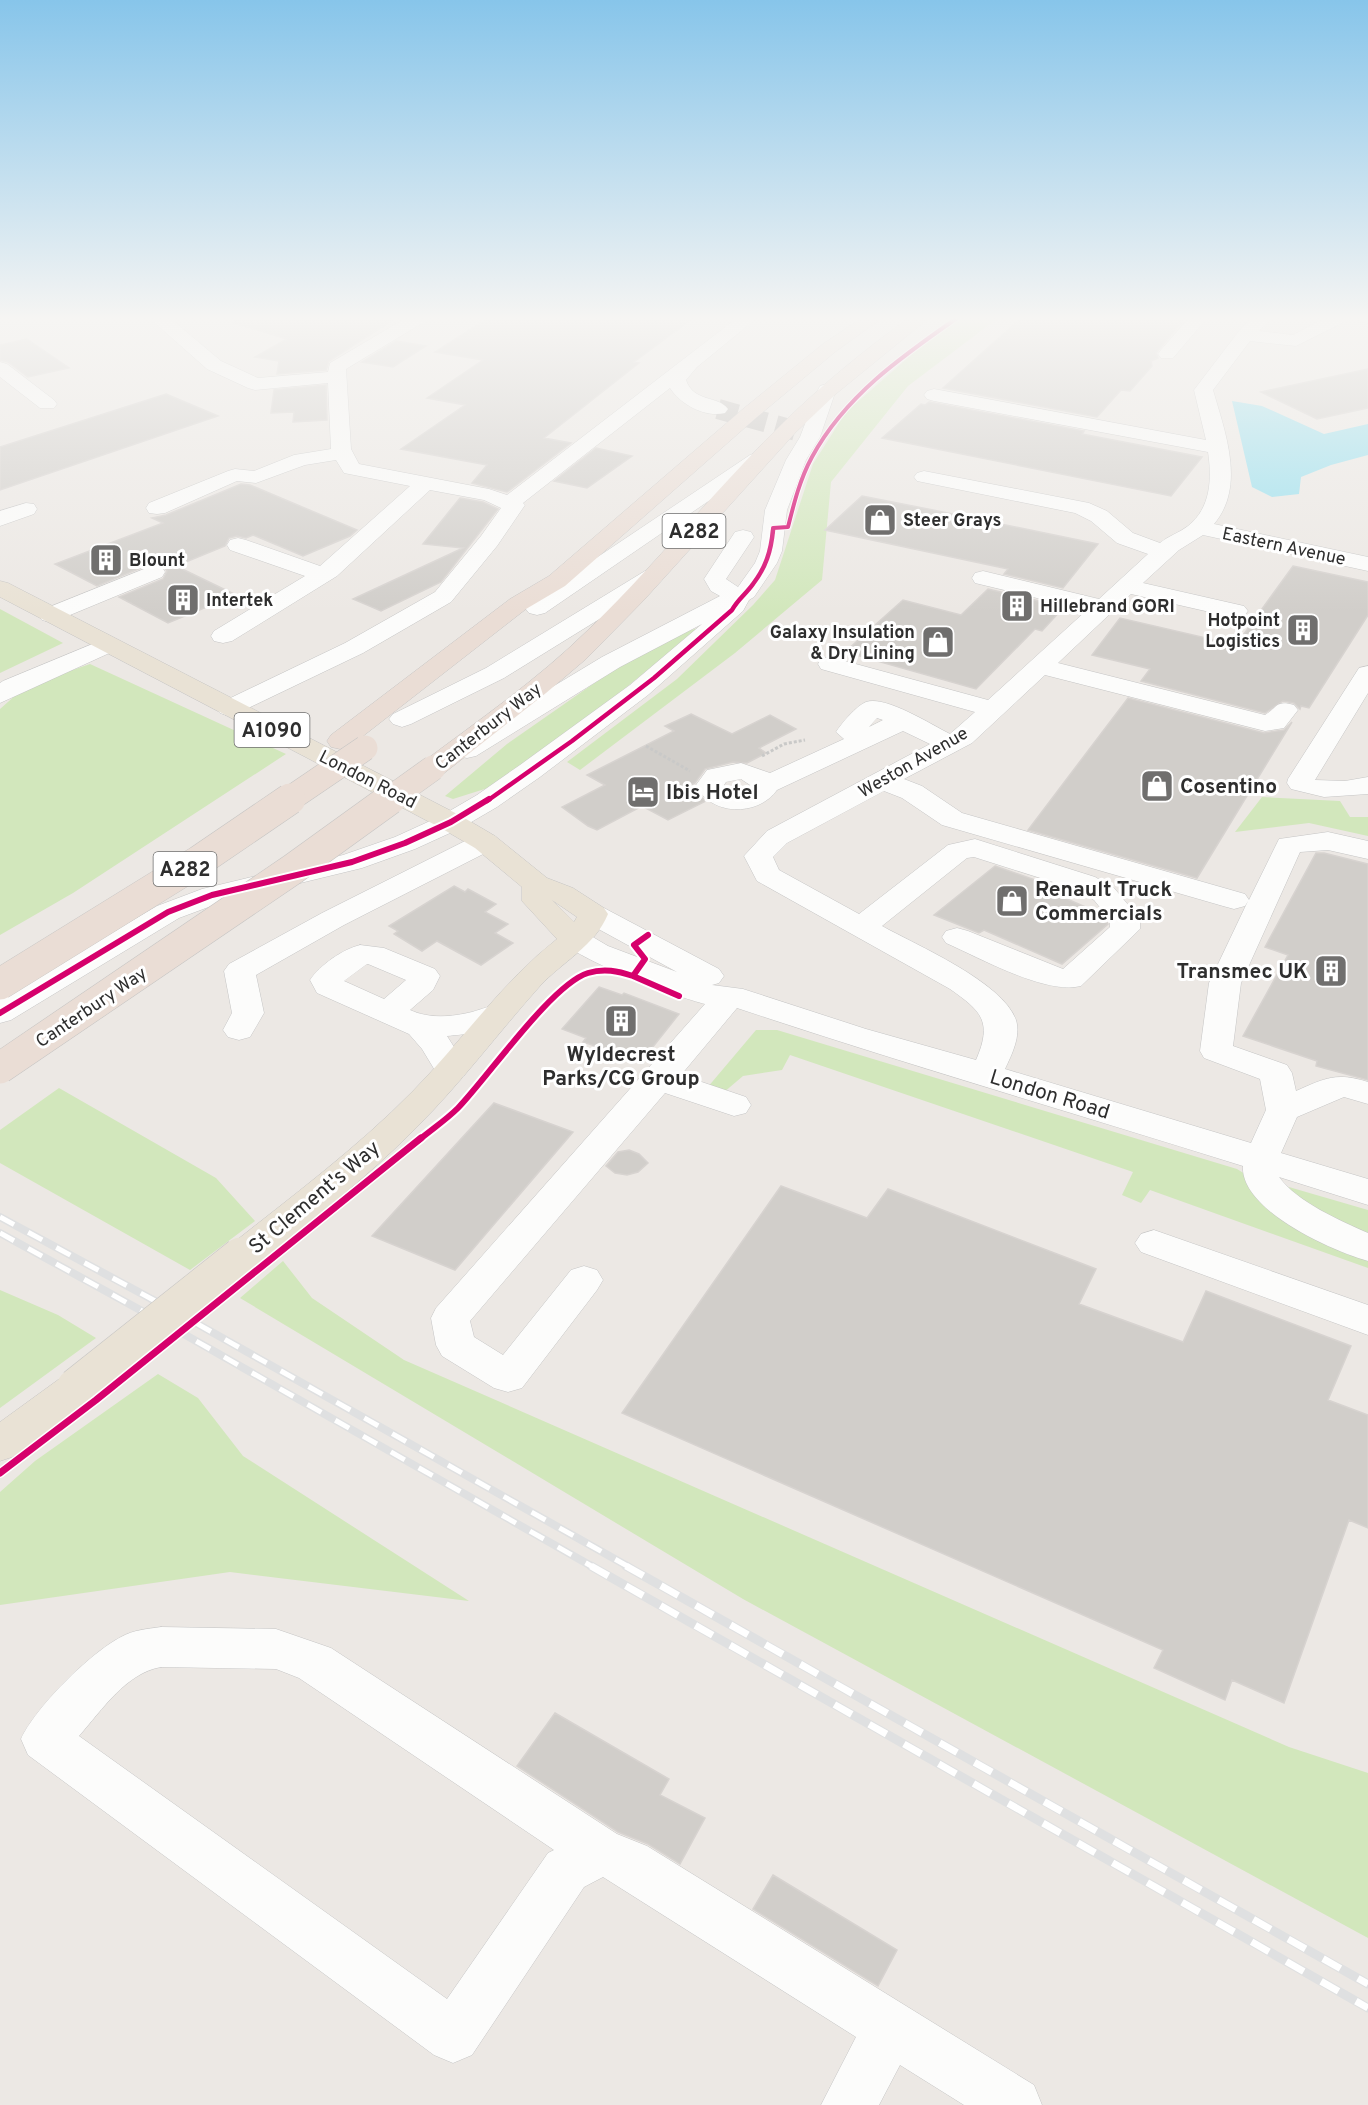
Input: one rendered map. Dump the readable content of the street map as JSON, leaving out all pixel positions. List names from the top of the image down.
{
  "streets": {
    "highway": ["A282", "Canterbury Way"],
    "main road": ["A1090", "London Road", "St Clement's Way"],
    "street": ["Eastern Avenue", "Weston Avenue"]
  },
  "crossings": [
    ["Eastern Avenue", "Weston Avenue"],
    ["Weston Avenue", "London Road"],
    ["London Road", "St Clement's Way"]
  ],
  "places": {
    "shop": [
      "Steer Grays",
      "Galaxy Insulation & Dry Lining",
      "Cosentino",
      "Renault Truck Commercials"
    ],
    "building": [
      "Blount",
      "Intertek",
      "Hillebrand GORI",
      "Hotpoint Logistics",
      "Transmec UK",
      "Wyldecrest Parks/CG Group"
    ],
    "hotel": ["Ibis Hotel"]
  }
}
